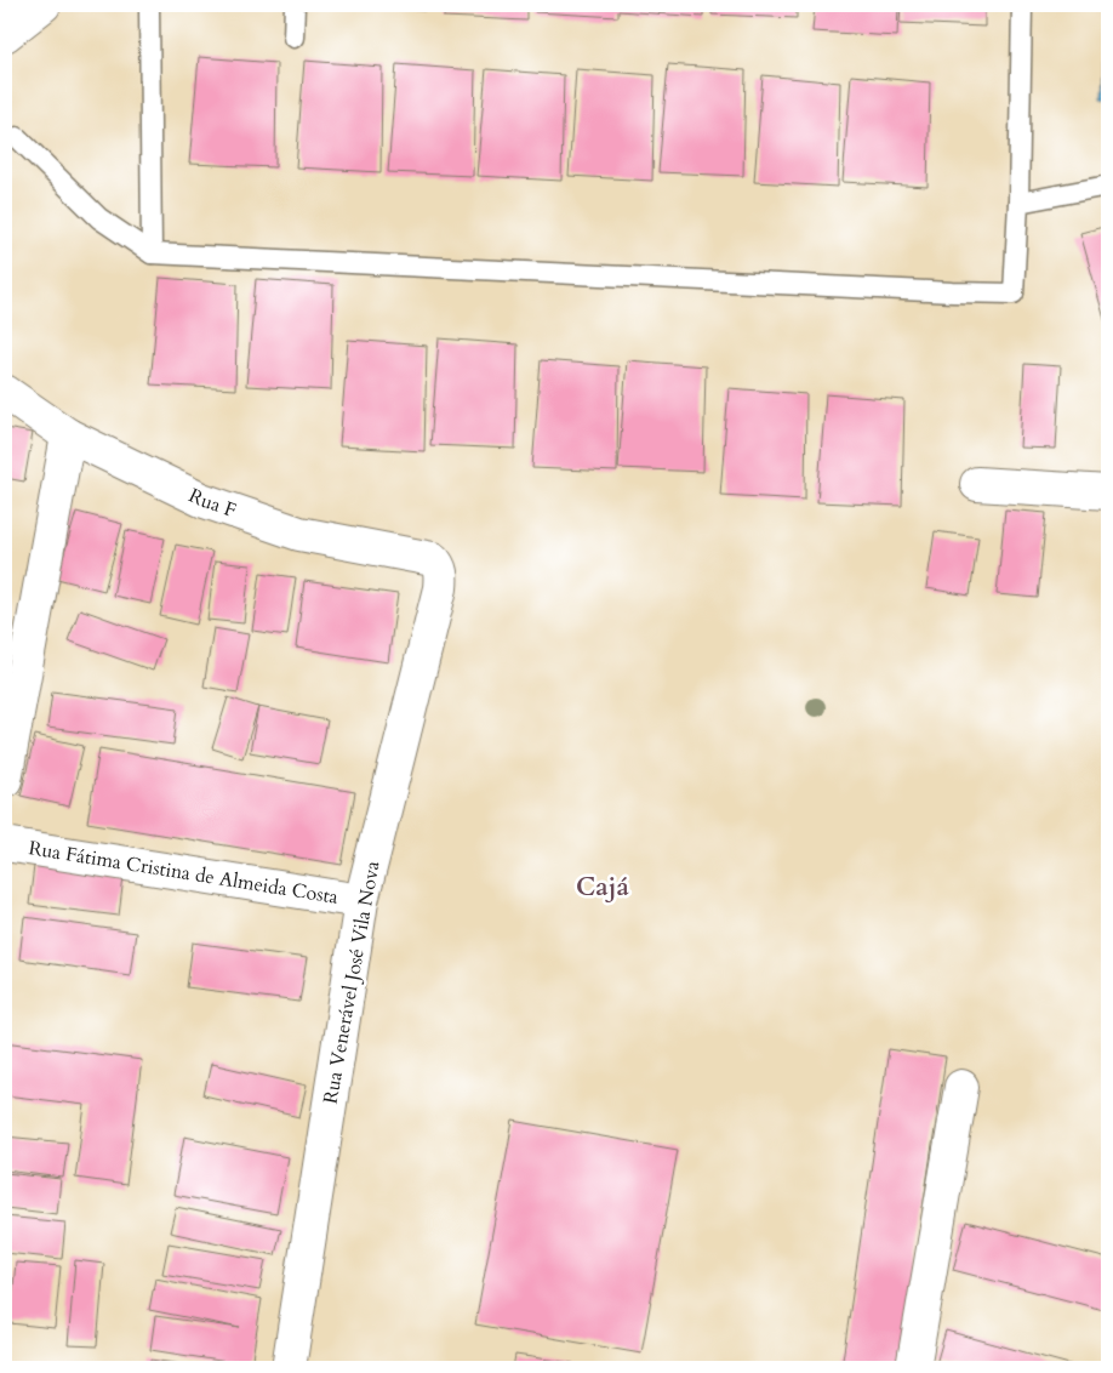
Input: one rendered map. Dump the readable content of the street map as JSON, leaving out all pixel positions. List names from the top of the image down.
{
  "streets": {
    "street": ["Rua F", "Rua Fátima Cristina de Almeida Costa", "Rua Venerável José Vila Nova"]
  },
  "crossings": [
    ["Rua F", "Rua Venerável José Vila Nova"],
    ["Rua Fátima Cristina de Almeida Costa", "Rua Venerável José Vila Nova"]
  ],
  "districts": ["Cajá"]
}
